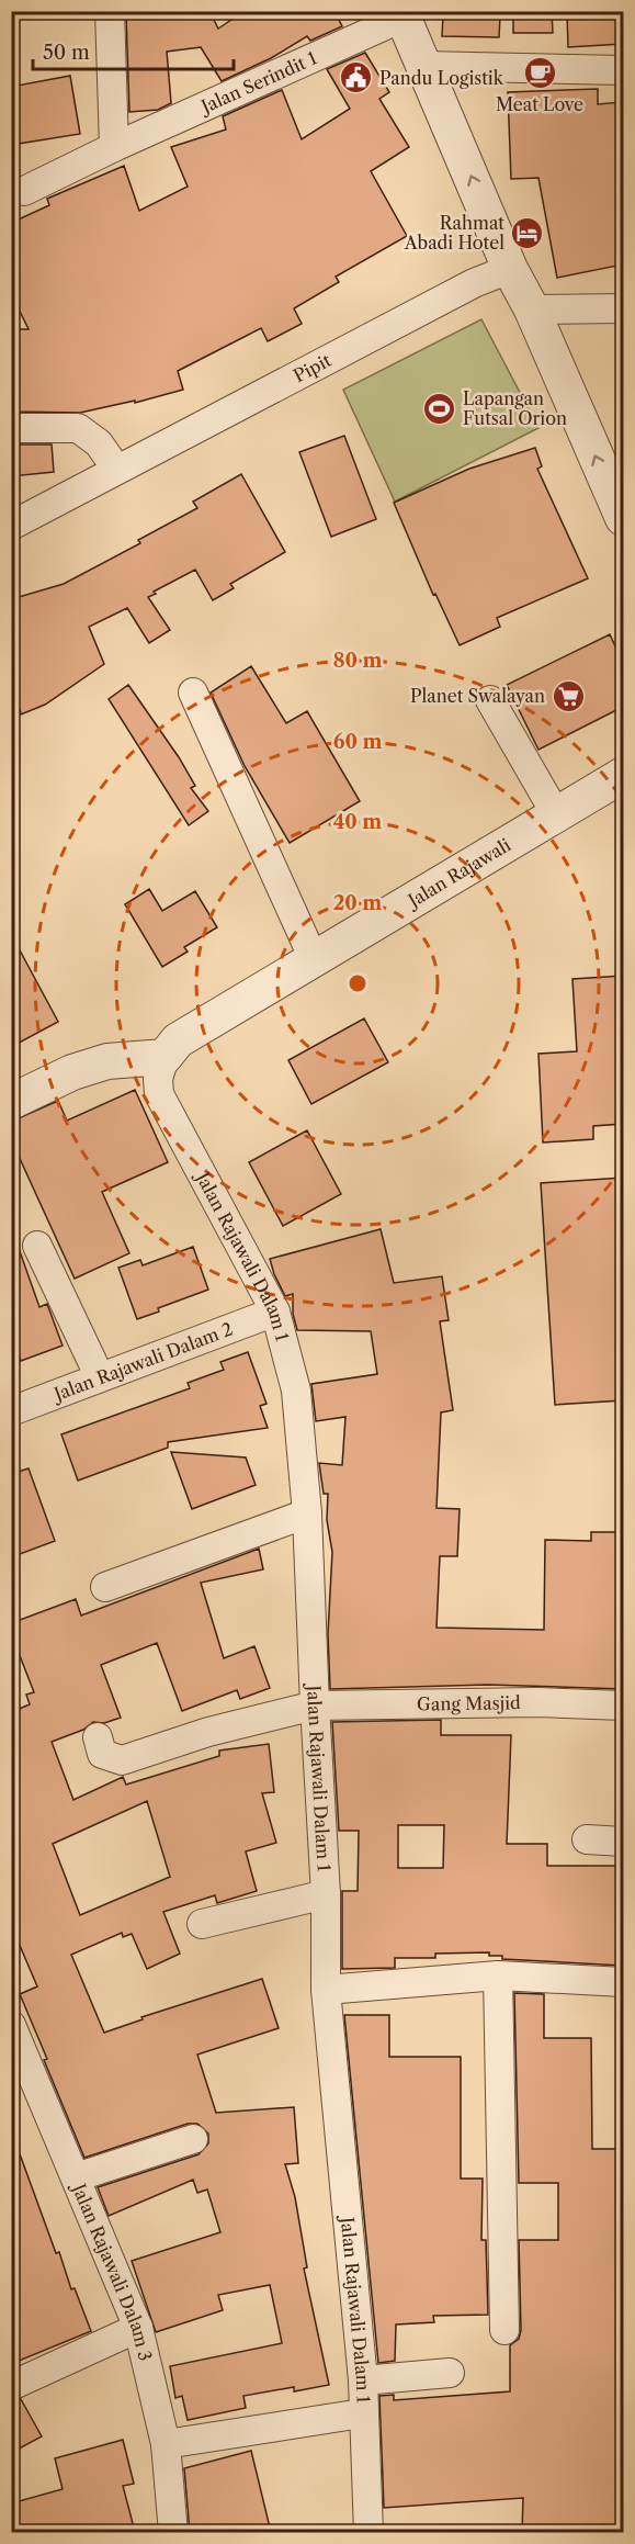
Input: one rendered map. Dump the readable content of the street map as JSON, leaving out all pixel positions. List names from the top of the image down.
{
  "streets": {
    "street": [
      "Jalan Serindit 1",
      "Pipit",
      "Jalan Rajawali",
      "Jalan Rajawali Dalam 1",
      "Jalan Rajawali Dalam 2",
      "Gang Masjid",
      "Jalan Rajawali Dalam 3"
    ]
  },
  "crossings": [
    ["Jalan Rajawali", "Jalan Rajawali Dalam 1"],
    ["Jalan Rajawali Dalam 1", "Jalan Rajawali Dalam 2"],
    ["Jalan Rajawali Dalam 1", "Gang Masjid"]
  ],
  "places": {
    "cafe": ["Meat Love"],
    "public building": ["Pandu Logistik"],
    "hotel": ["Rahmat Abadi Hotel"],
    "sports": ["Lapangan Futsal Orion"],
    "supermarket": ["Planet Swalayan"]
  },
  "scale_bar": "50 m",
  "rings": [
    "80 m",
    "60 m",
    "40 m",
    "20 m"
  ]
}
